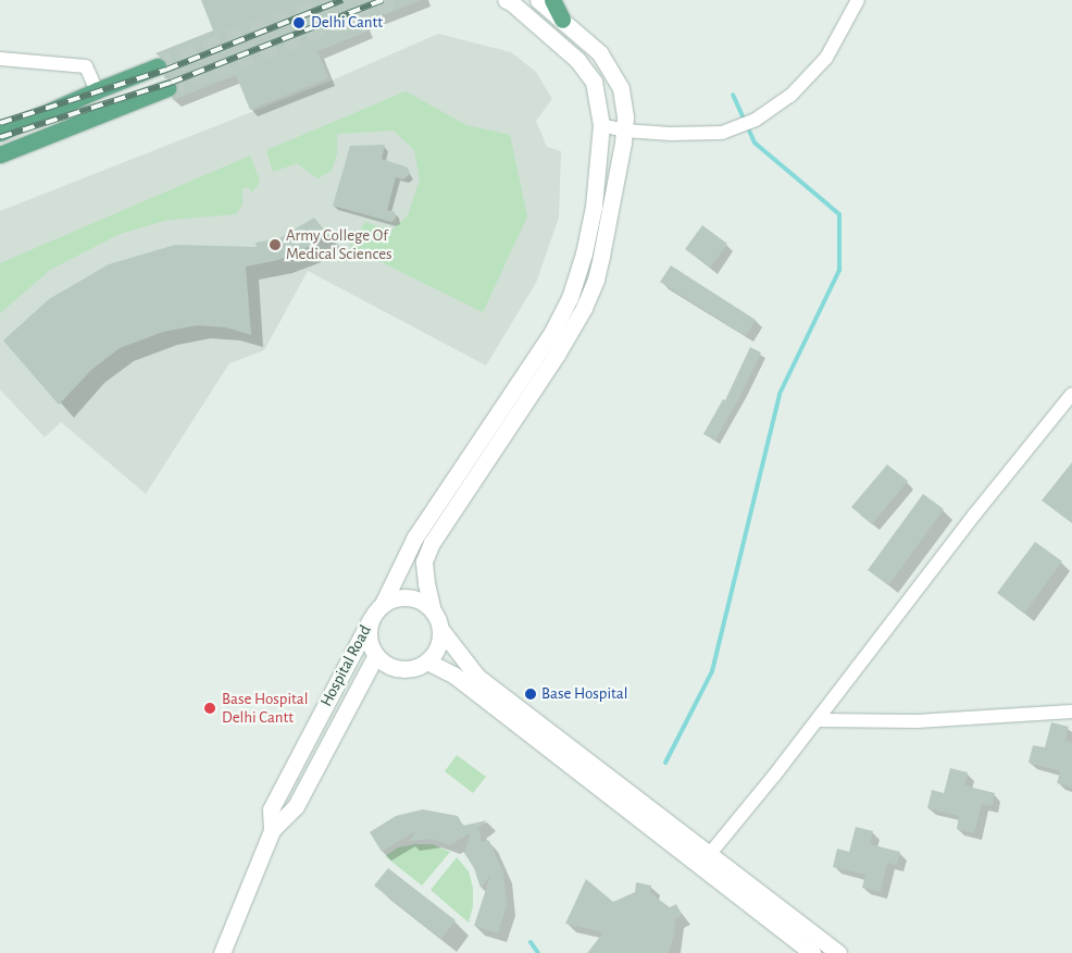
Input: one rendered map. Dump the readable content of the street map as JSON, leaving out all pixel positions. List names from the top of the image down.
{
  "streets": {
    "street": ["Hospital Road"]
  },
  "places": [
    "Delhi Cantt",
    "Army College Of Medical Sciences",
    "Base Hospital",
    "Base Hospital Delhi Cantt"
  ]
}
